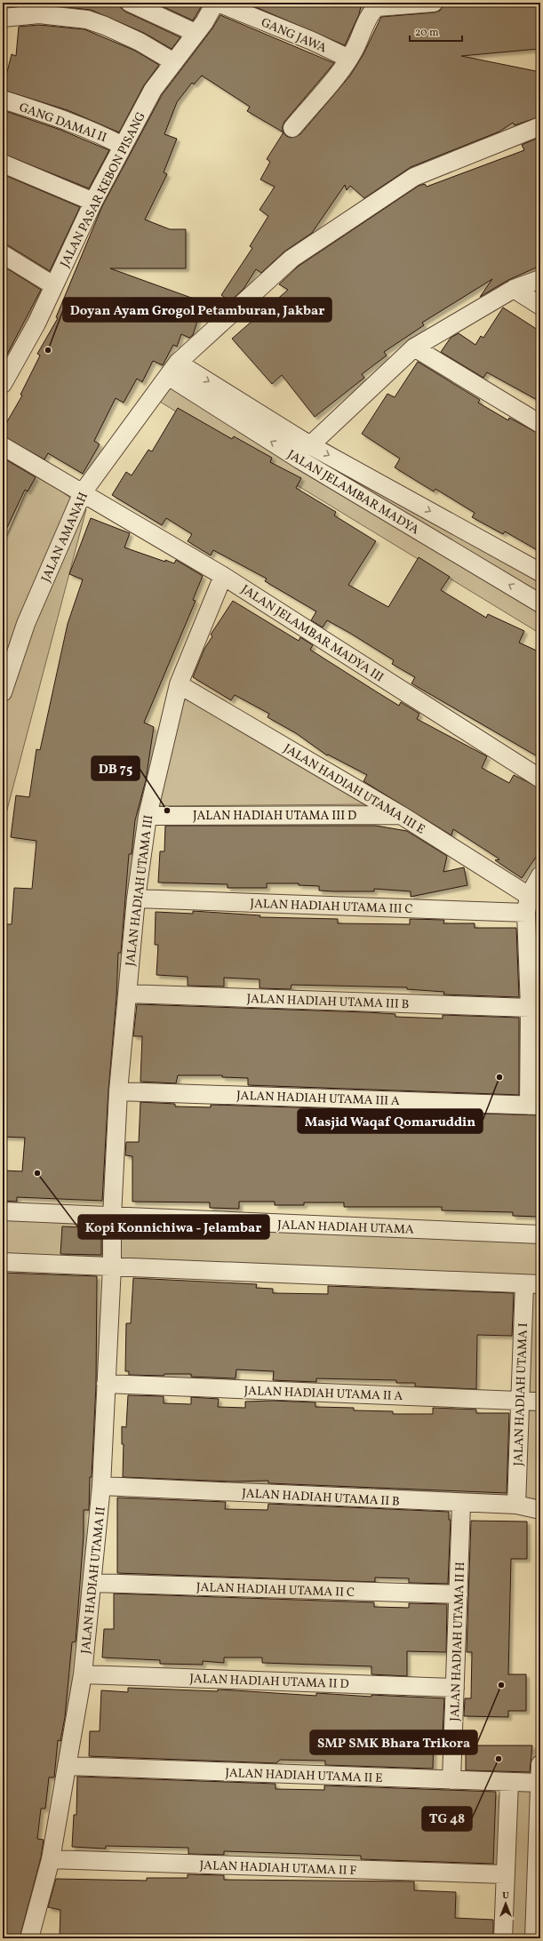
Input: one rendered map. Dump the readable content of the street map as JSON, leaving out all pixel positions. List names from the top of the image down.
{
  "streets": {
    "street": [
      "GANG JAWA",
      "GANG DAMAI II",
      "JALAN PASAR KEBON PISANG",
      "JALAN JELAMBAR MADYA",
      "JALAN AMANAH",
      "JALAN JELAMBAR MADYA III",
      "JALAN HADIAH UTAMA III E",
      "JALAN HADIAH UTAMA III D",
      "JALAN HADIAH UTAMA III",
      "JALAN HADIAH UTAMA III C",
      "JALAN HADIAH UTAMA III B",
      "JALAN HADIAH UTAMA III A",
      "JALAN HADIAH UTAMA",
      "JALAN HADIAH UTAMA II A",
      "JALAN HADIAH UTAMA I",
      "JALAN HADIAH UTAMA II B",
      "JALAN HADIAH UTAMA II",
      "JALAN HADIAH UTAMA II C",
      "JALAN HADIAH UTAMA II H",
      "JALAN HADIAH UTAMA II D",
      "JALAN HADIAH UTAMA II E",
      "JALAN HADIAH UTAMA II F"
    ]
  },
  "crossings": [
    ["GANG DAMAI II", "JALAN PASAR KEBON PISANG"],
    ["JALAN JELAMBAR MADYA", "JALAN AMANAH"],
    ["JALAN AMANAH", "JALAN JELAMBAR MADYA III"],
    ["JALAN JELAMBAR MADYA III", "JALAN HADIAH UTAMA III"],
    ["JALAN HADIAH UTAMA III E", "JALAN HADIAH UTAMA III D"],
    ["JALAN HADIAH UTAMA III E", "JALAN HADIAH UTAMA III"],
    ["JALAN HADIAH UTAMA III D", "JALAN HADIAH UTAMA III"],
    ["JALAN HADIAH UTAMA III", "JALAN HADIAH UTAMA III C"],
    ["JALAN HADIAH UTAMA III", "JALAN HADIAH UTAMA III B"],
    ["JALAN HADIAH UTAMA III", "JALAN HADIAH UTAMA III A"],
    ["JALAN HADIAH UTAMA III", "JALAN HADIAH UTAMA"],
    ["JALAN HADIAH UTAMA III", "JALAN HADIAH UTAMA II"],
    ["JALAN HADIAH UTAMA", "JALAN HADIAH UTAMA II"],
    ["JALAN HADIAH UTAMA II A", "JALAN HADIAH UTAMA I"],
    ["JALAN HADIAH UTAMA II A", "JALAN HADIAH UTAMA II"],
    ["JALAN HADIAH UTAMA I", "JALAN HADIAH UTAMA II B"],
    ["JALAN HADIAH UTAMA II B", "JALAN HADIAH UTAMA II"],
    ["JALAN HADIAH UTAMA II B", "JALAN HADIAH UTAMA II H"],
    ["JALAN HADIAH UTAMA II", "JALAN HADIAH UTAMA II C"],
    ["JALAN HADIAH UTAMA II", "JALAN HADIAH UTAMA II D"],
    ["JALAN HADIAH UTAMA II", "JALAN HADIAH UTAMA II E"],
    ["JALAN HADIAH UTAMA II", "JALAN HADIAH UTAMA II F"],
    ["JALAN HADIAH UTAMA II C", "JALAN HADIAH UTAMA II H"],
    ["JALAN HADIAH UTAMA II H", "JALAN HADIAH UTAMA II D"],
    ["JALAN HADIAH UTAMA II H", "JALAN HADIAH UTAMA II E"]
  ],
  "places": [
    "Doyan Ayam Grogol Petamburan, Jakbar",
    "DB 75",
    "Masjid Waqaf Qomaruddin",
    "Kopi Konnichiwa - Jelambar",
    "SMP SMK Bhara Trikora",
    "TG 48"
  ],
  "scale_bar": "20 m",
  "north": "top"
}
